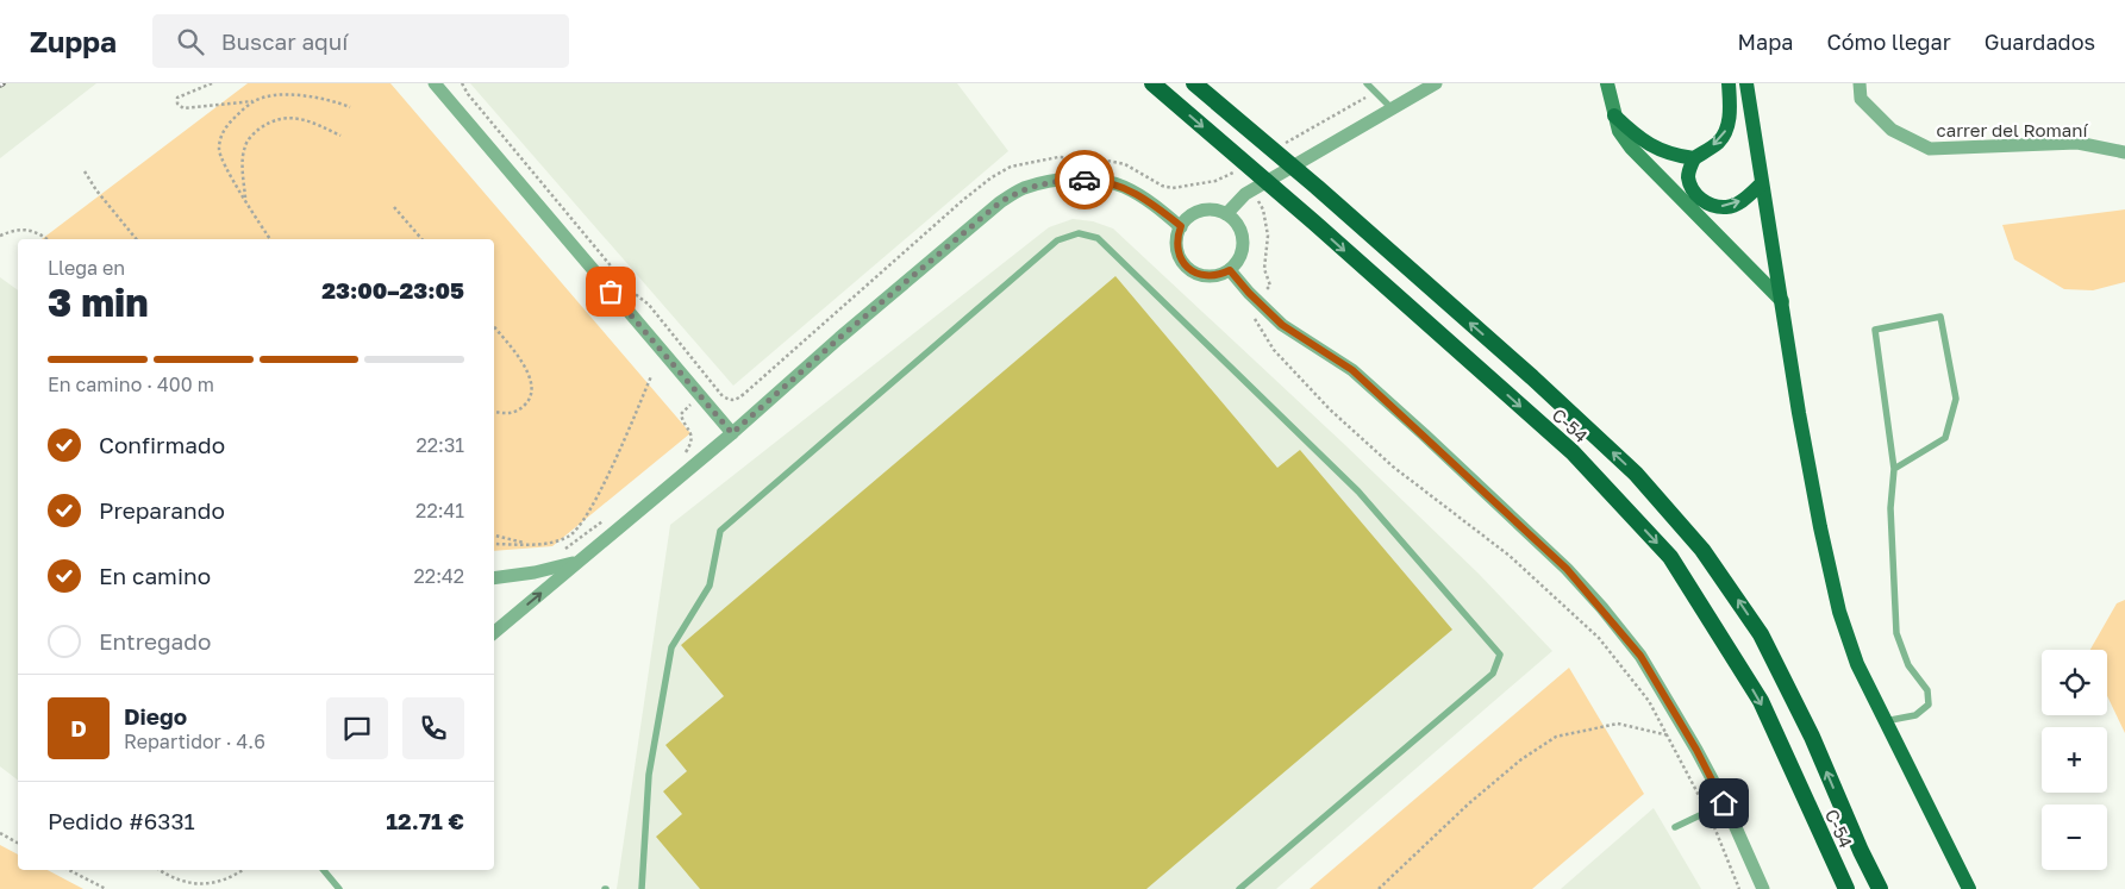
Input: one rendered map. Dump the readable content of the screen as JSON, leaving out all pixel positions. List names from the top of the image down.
{
  "streets": {
    "highway": ["C-54"],
    "street": ["carrer del Romaní"]
  },
  "page": {
    "header": "Zuppa",
    "search": "Buscar aquí",
    "nav": ["Mapa", "Cómo llegar", "Guardados"],
    "heading": ["3 min", "Llega en", "23:00–23:05"],
    "panel": [
      "Diego",
      "Repartidor · 4.6",
      "Pedido #6331",
      "12.71 €"
    ],
    "bar": "En camino · 400 m",
    "list": [
      ["Confirmado", "22:31"],
      ["Preparando", "22:41"],
      ["En camino", "22:42"],
      "Entregado"
    ],
    "map_buttons": ["+", "−"],
    "round": "D"
  }
}
